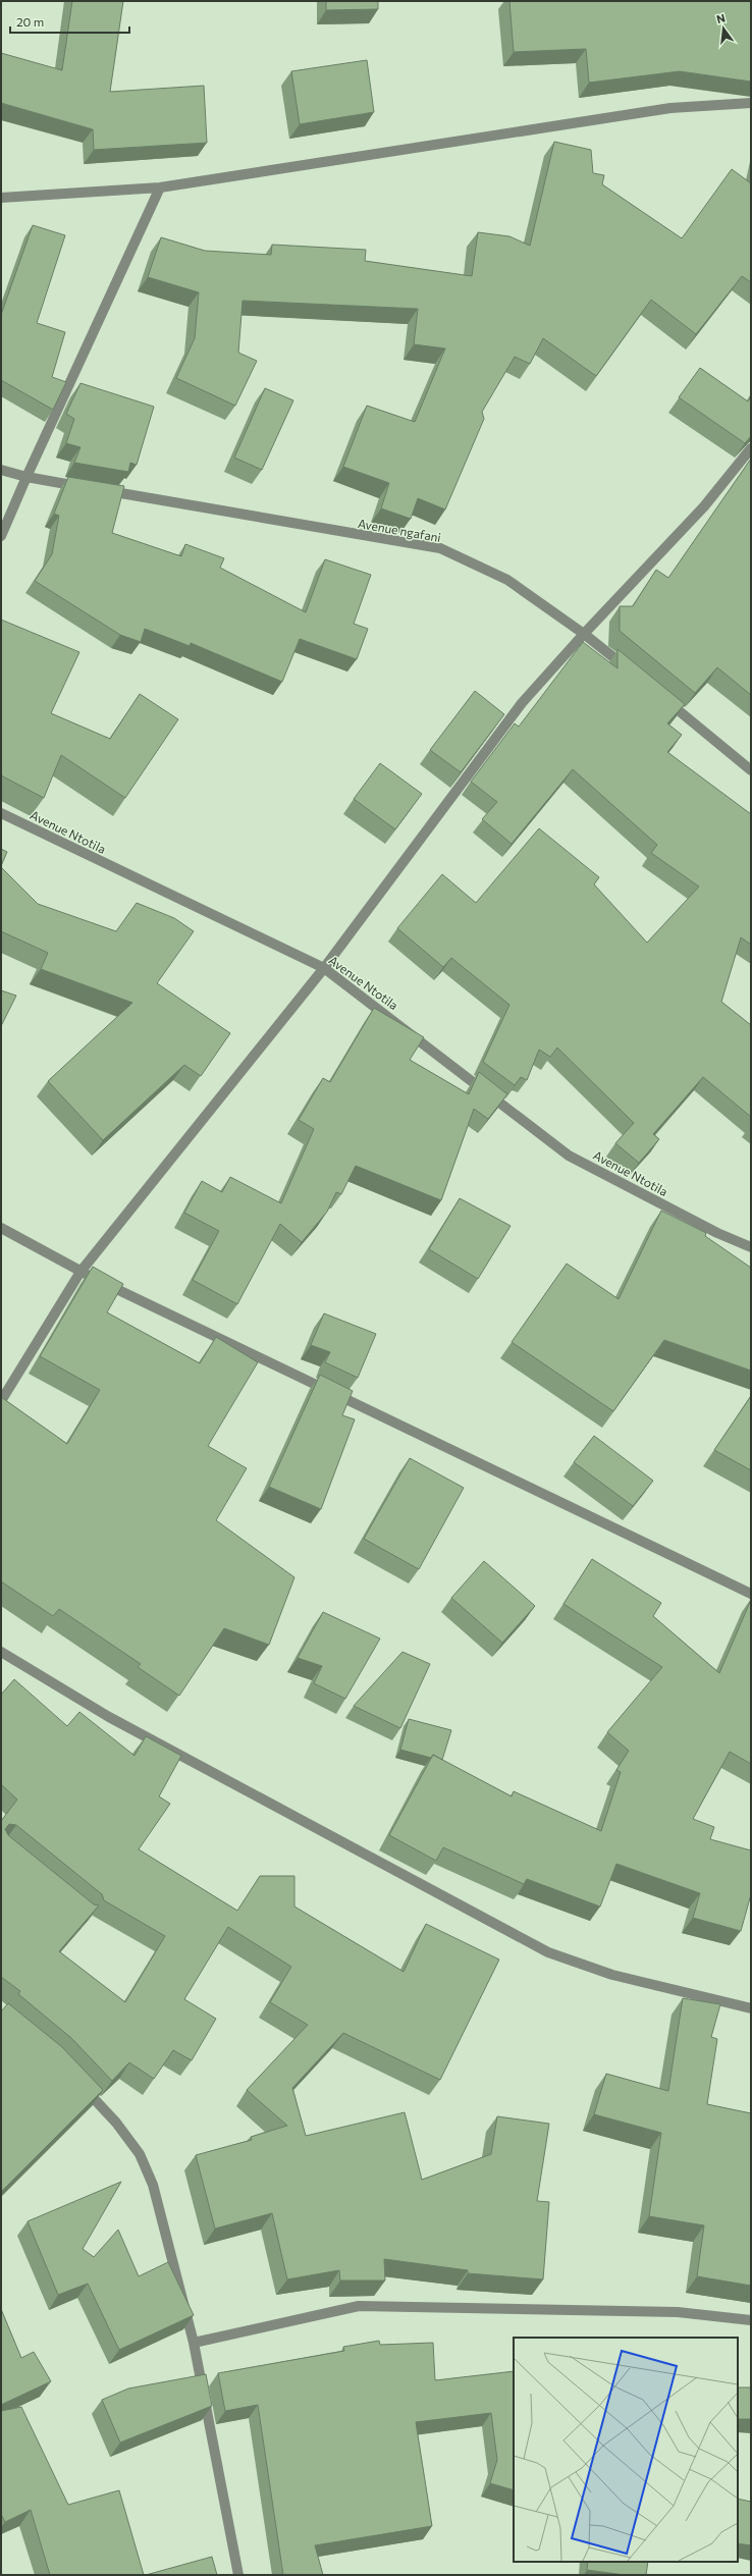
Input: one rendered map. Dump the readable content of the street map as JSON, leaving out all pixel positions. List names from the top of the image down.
{
  "streets": {
    "street": ["Avenue ngafani", "Avenue Ntotila"]
  },
  "scale_bar": "20 m",
  "north": "top"
}
